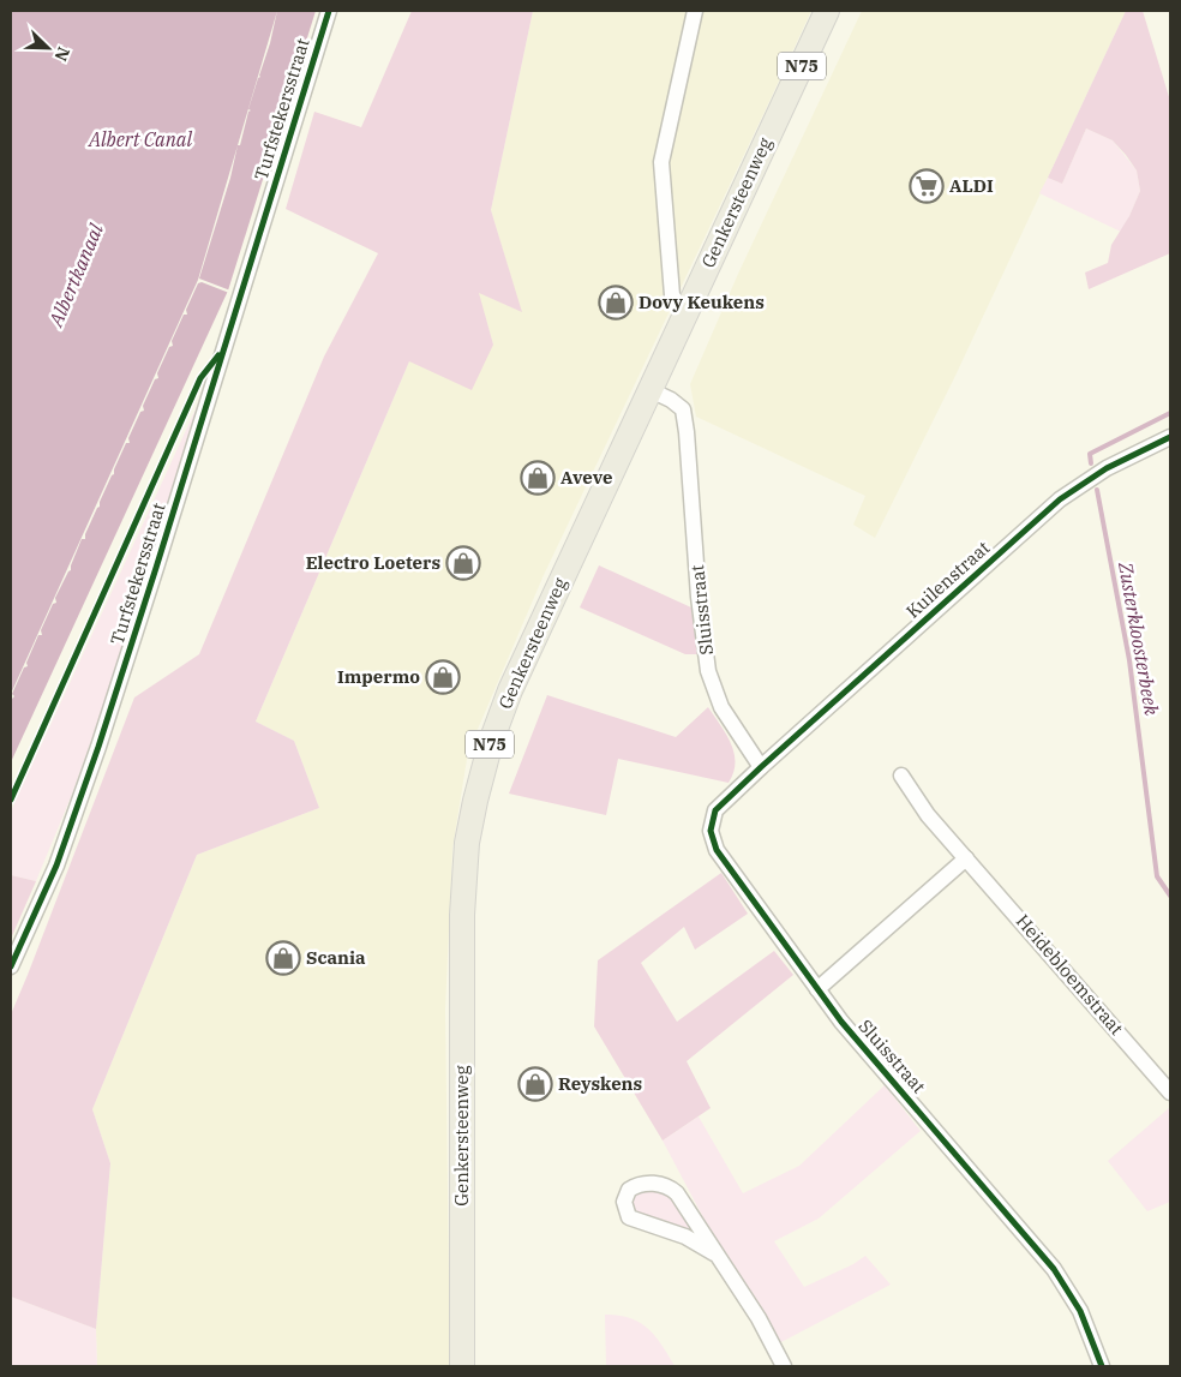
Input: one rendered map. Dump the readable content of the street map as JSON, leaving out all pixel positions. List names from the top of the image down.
{
  "streets": {
    "main road": ["N75", "Genkersteenweg"],
    "street": [
      "Turfstekersstraat",
      "Kuilenstraat",
      "Sluisstraat",
      "Heidebloemstraat"
    ]
  },
  "crossings": [
    ["Genkersteenweg", "Sluisstraat"],
    ["Kuilenstraat", "Sluisstraat"]
  ],
  "water": ["Albert Canal", "Albertkanaal", "Zusterkloosterbeek"],
  "places": {
    "supermarket": ["ALDI"],
    "shop": [
      "Dovy Keukens",
      "Aveve",
      "Electro Loeters",
      "Impermo",
      "Scania",
      "Reyskens"
    ]
  },
  "north": "bottom right"
}
